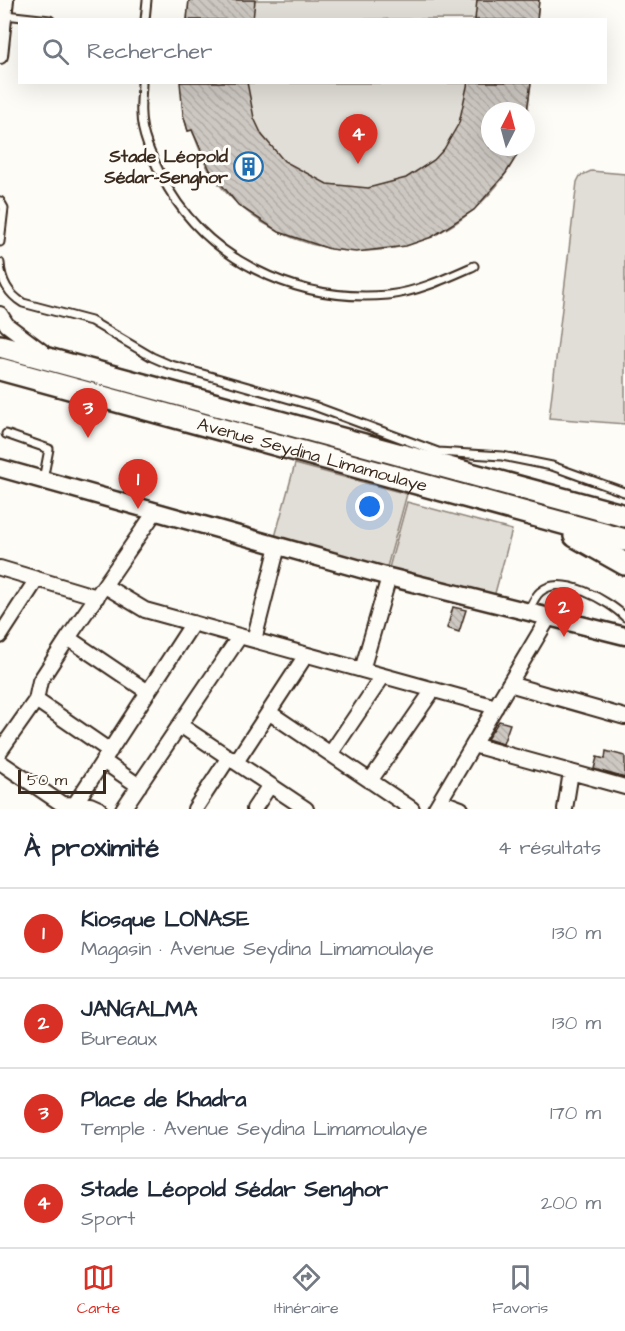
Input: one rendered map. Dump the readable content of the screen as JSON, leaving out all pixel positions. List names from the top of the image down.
{
  "streets": {
    "highway": ["Avenue Seydina Limamoulaye"]
  },
  "places": {
    "building": ["Stade Léopold Sédar-Senghor"]
  },
  "scale_bar": "50 m",
  "north": "top",
  "page": {
    "search": "Rechercher",
    "pins": [
      "4",
      "3",
      "1",
      "2"
    ],
    "scale": "50 m",
    "heading": ["À proximité", "4 résultats"],
    "list": [
      {
        "mark": "1",
        "name": "Kiosque LONASE",
        "note": "Magasin · Avenue Seydina Limamoulaye",
        "value": "130 m"
      },
      {
        "mark": "2",
        "name": "JANGALMA",
        "note": "Bureaux",
        "value": "130 m"
      },
      {
        "mark": "3",
        "name": "Place de Khadra",
        "note": "Temple · Avenue Seydina Limamoulaye",
        "value": "170 m"
      },
      {
        "mark": "4",
        "name": "Stade Léopold Sédar Senghor",
        "note": "Sport",
        "value": "200 m"
      }
    ],
    "nav": ["Carte", "Itinéraire", "Favoris"]
  }
}
